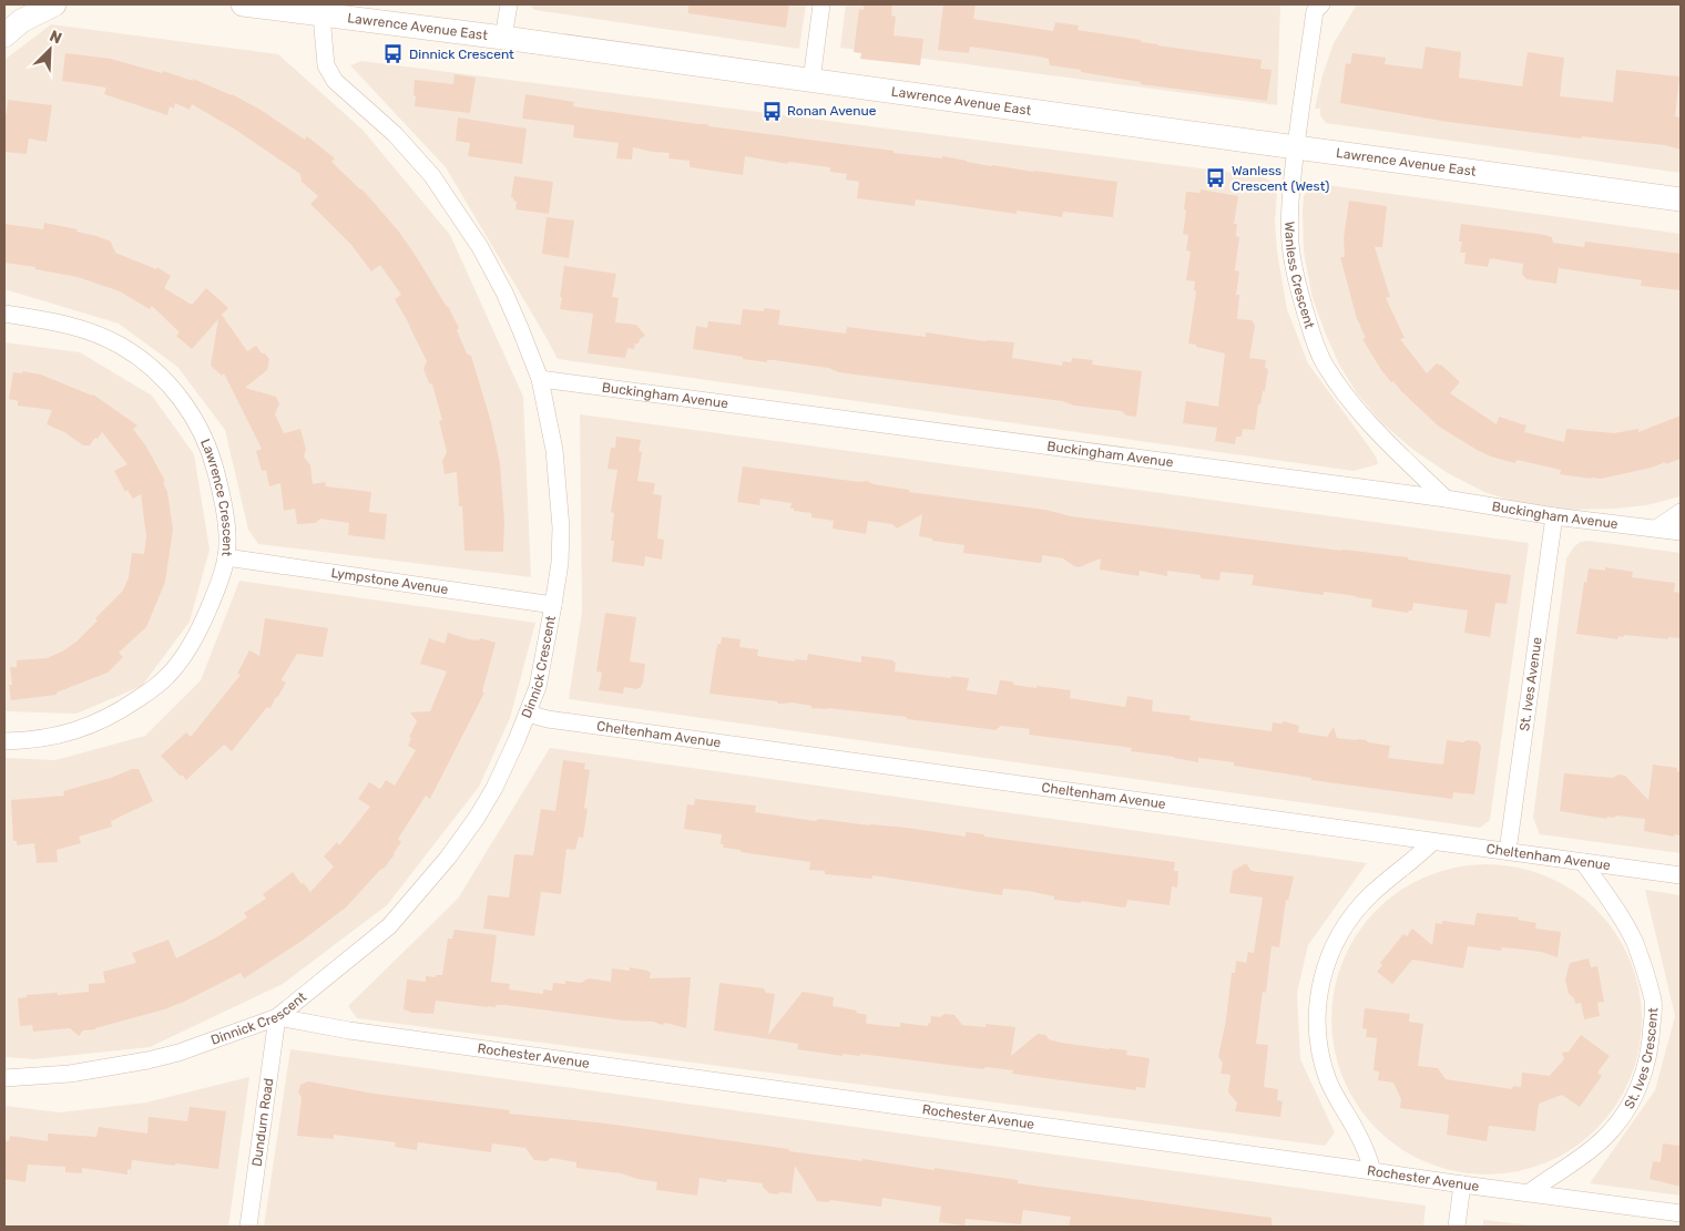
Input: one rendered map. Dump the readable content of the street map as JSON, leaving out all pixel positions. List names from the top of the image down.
{
  "streets": {
    "main road": ["Lawrence Avenue East"],
    "street": [
      "Wanless Crescent",
      "Buckingham Avenue",
      "Lawrence Crescent",
      "Lympstone Avenue",
      "Dinnick Crescent",
      "St. Ives Avenue",
      "Cheltenham Avenue",
      "Rochester Avenue",
      "St. Ives Crescent",
      "Dundurn Road"
    ]
  },
  "crossings": [
    ["Lawrence Avenue East", "Wanless Crescent"],
    ["Lawrence Avenue East", "Dinnick Crescent"],
    ["Wanless Crescent", "Buckingham Avenue"],
    ["Buckingham Avenue", "Dinnick Crescent"],
    ["Buckingham Avenue", "St. Ives Avenue"],
    ["Lawrence Crescent", "Lympstone Avenue"],
    ["Lympstone Avenue", "Dinnick Crescent"],
    ["Dinnick Crescent", "Cheltenham Avenue"],
    ["Dinnick Crescent", "Rochester Avenue"],
    ["Dinnick Crescent", "Dundurn Road"],
    ["St. Ives Avenue", "Cheltenham Avenue"],
    ["Cheltenham Avenue", "St. Ives Crescent"],
    ["Rochester Avenue", "St. Ives Crescent"],
    ["Rochester Avenue", "Dundurn Road"]
  ],
  "places": {
    "bus stop": ["Dinnick Crescent", "Ronan Avenue", "Wanless Crescent (West)"]
  },
  "north": "top right"
}
